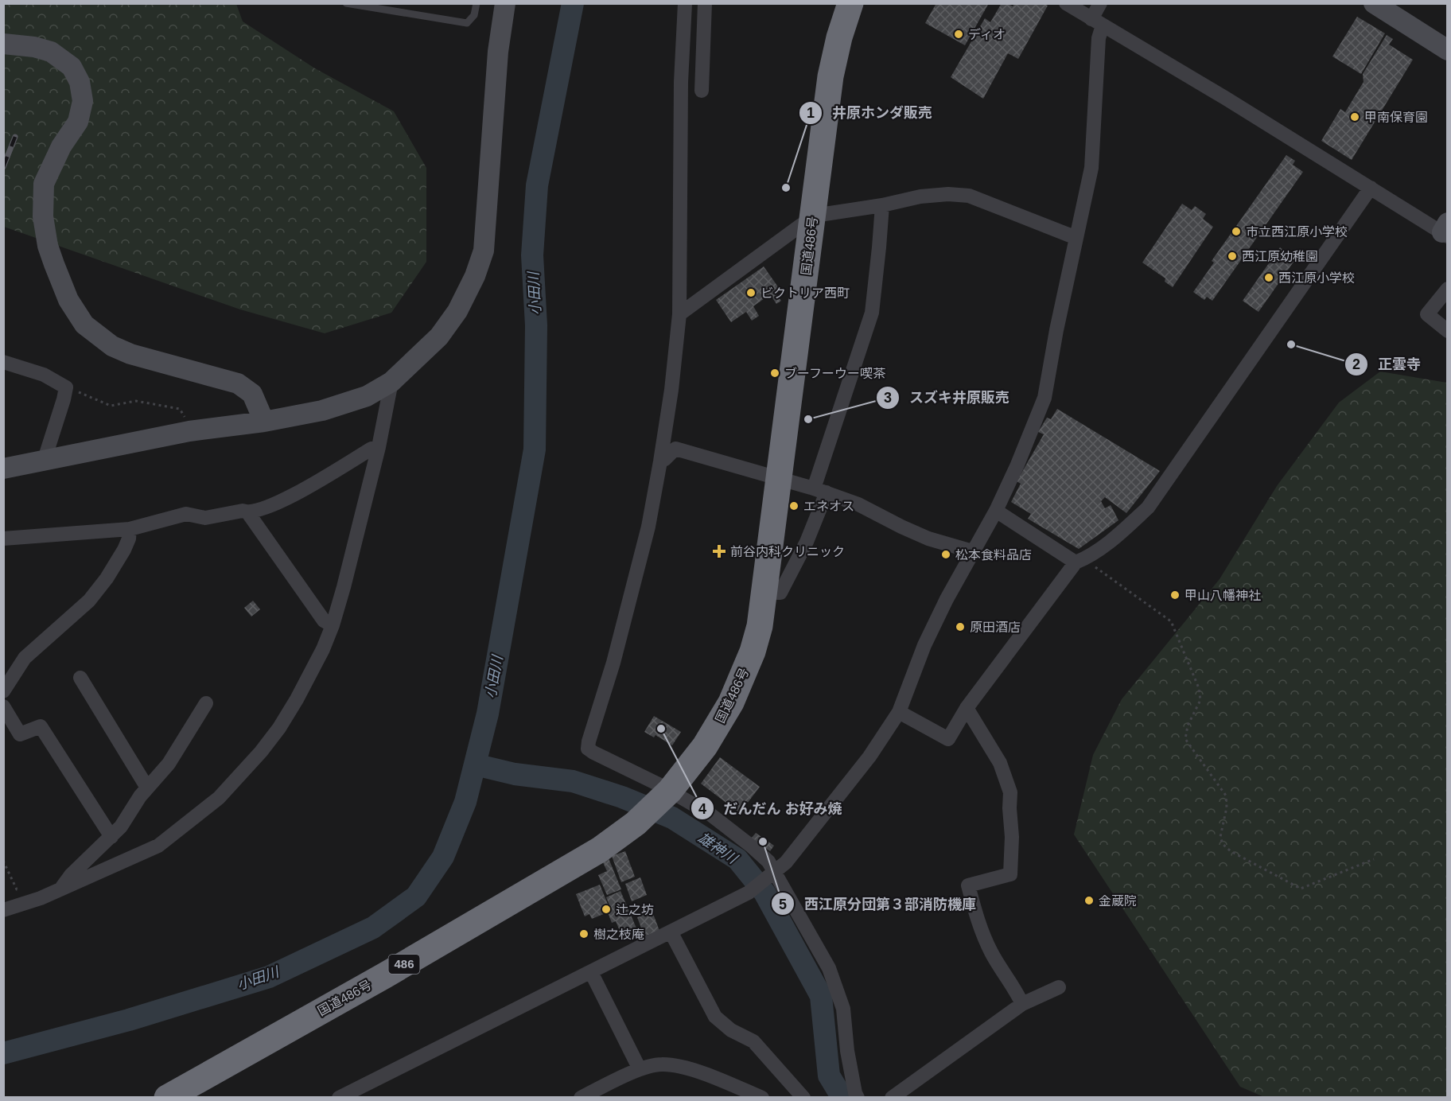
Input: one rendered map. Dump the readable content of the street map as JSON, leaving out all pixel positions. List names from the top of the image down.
{
  "streets": {
    "highway": ["国道486号", "486"]
  },
  "water": ["小田川", "雄神川"],
  "places": {
    "other": [
      "ディオ",
      "甲南保育園",
      "井原ホンダ販売",
      "市立西江原小学校",
      "西江原幼稚園",
      "西江原小学校",
      "ビクトリア西町",
      "正雲寺",
      "ブーフーウー喫茶",
      "スズキ井原販売",
      "エネオス",
      "松本食料品店",
      "甲山八幡神社",
      "原田酒店",
      "だんだん お好み焼",
      "西江原分団第３部消防機庫",
      "金蔵院",
      "辻之坊",
      "樹之枝庵"
    ],
    "health": ["前谷内科クリニック"]
  }
}
